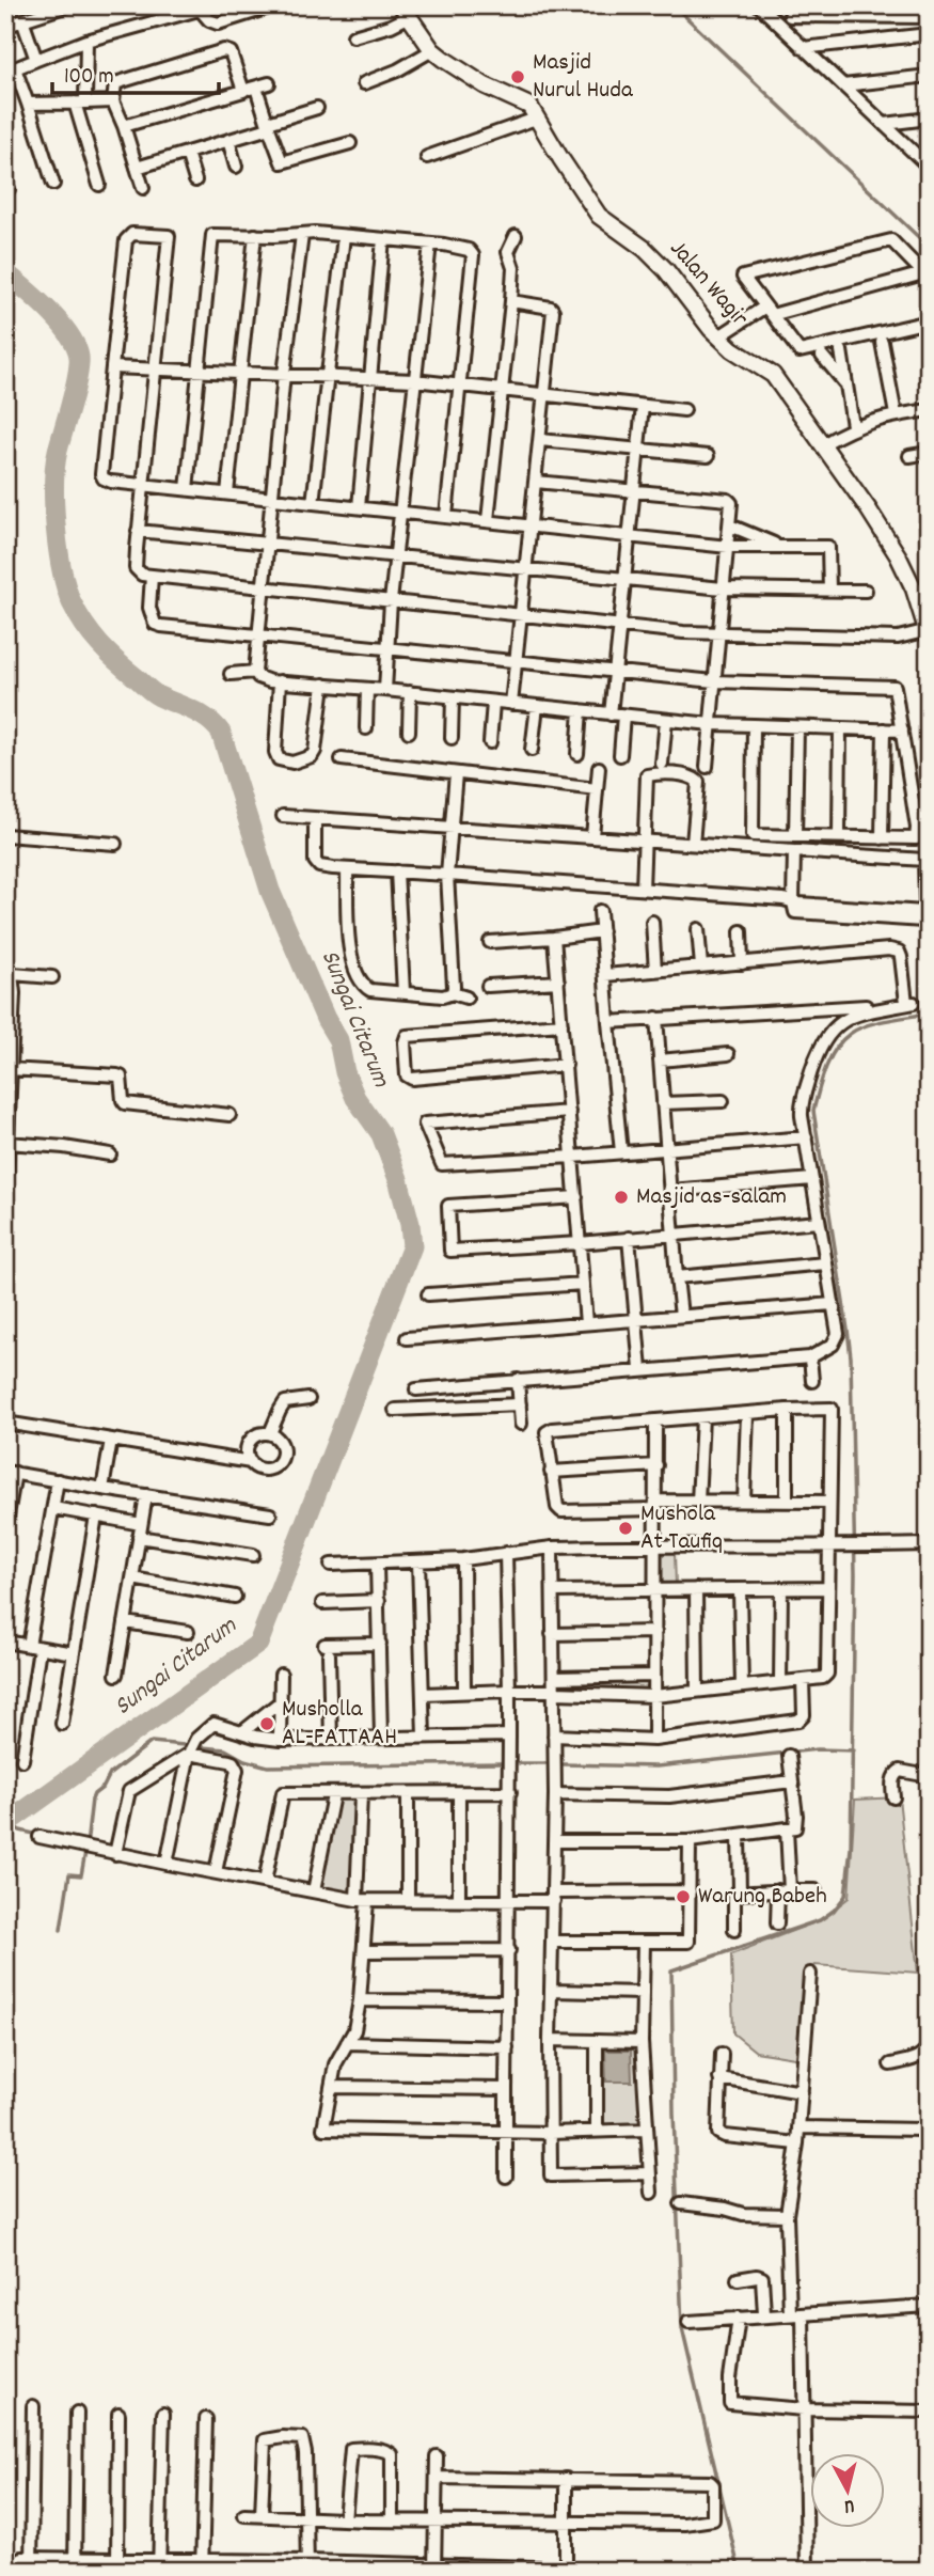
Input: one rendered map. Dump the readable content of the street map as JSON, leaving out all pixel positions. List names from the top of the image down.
{
  "streets": {
    "street": ["Jalan Wagir"]
  },
  "water": ["Sungai Citarum"],
  "places": [
    "Masjid Nurul Huda",
    "Masjid as-salam",
    "Mushola At Taufiq",
    "Musholla AL-FATTAAH",
    "Warung Babeh"
  ],
  "scale_bar": "100 m",
  "north": "bottom"
}
